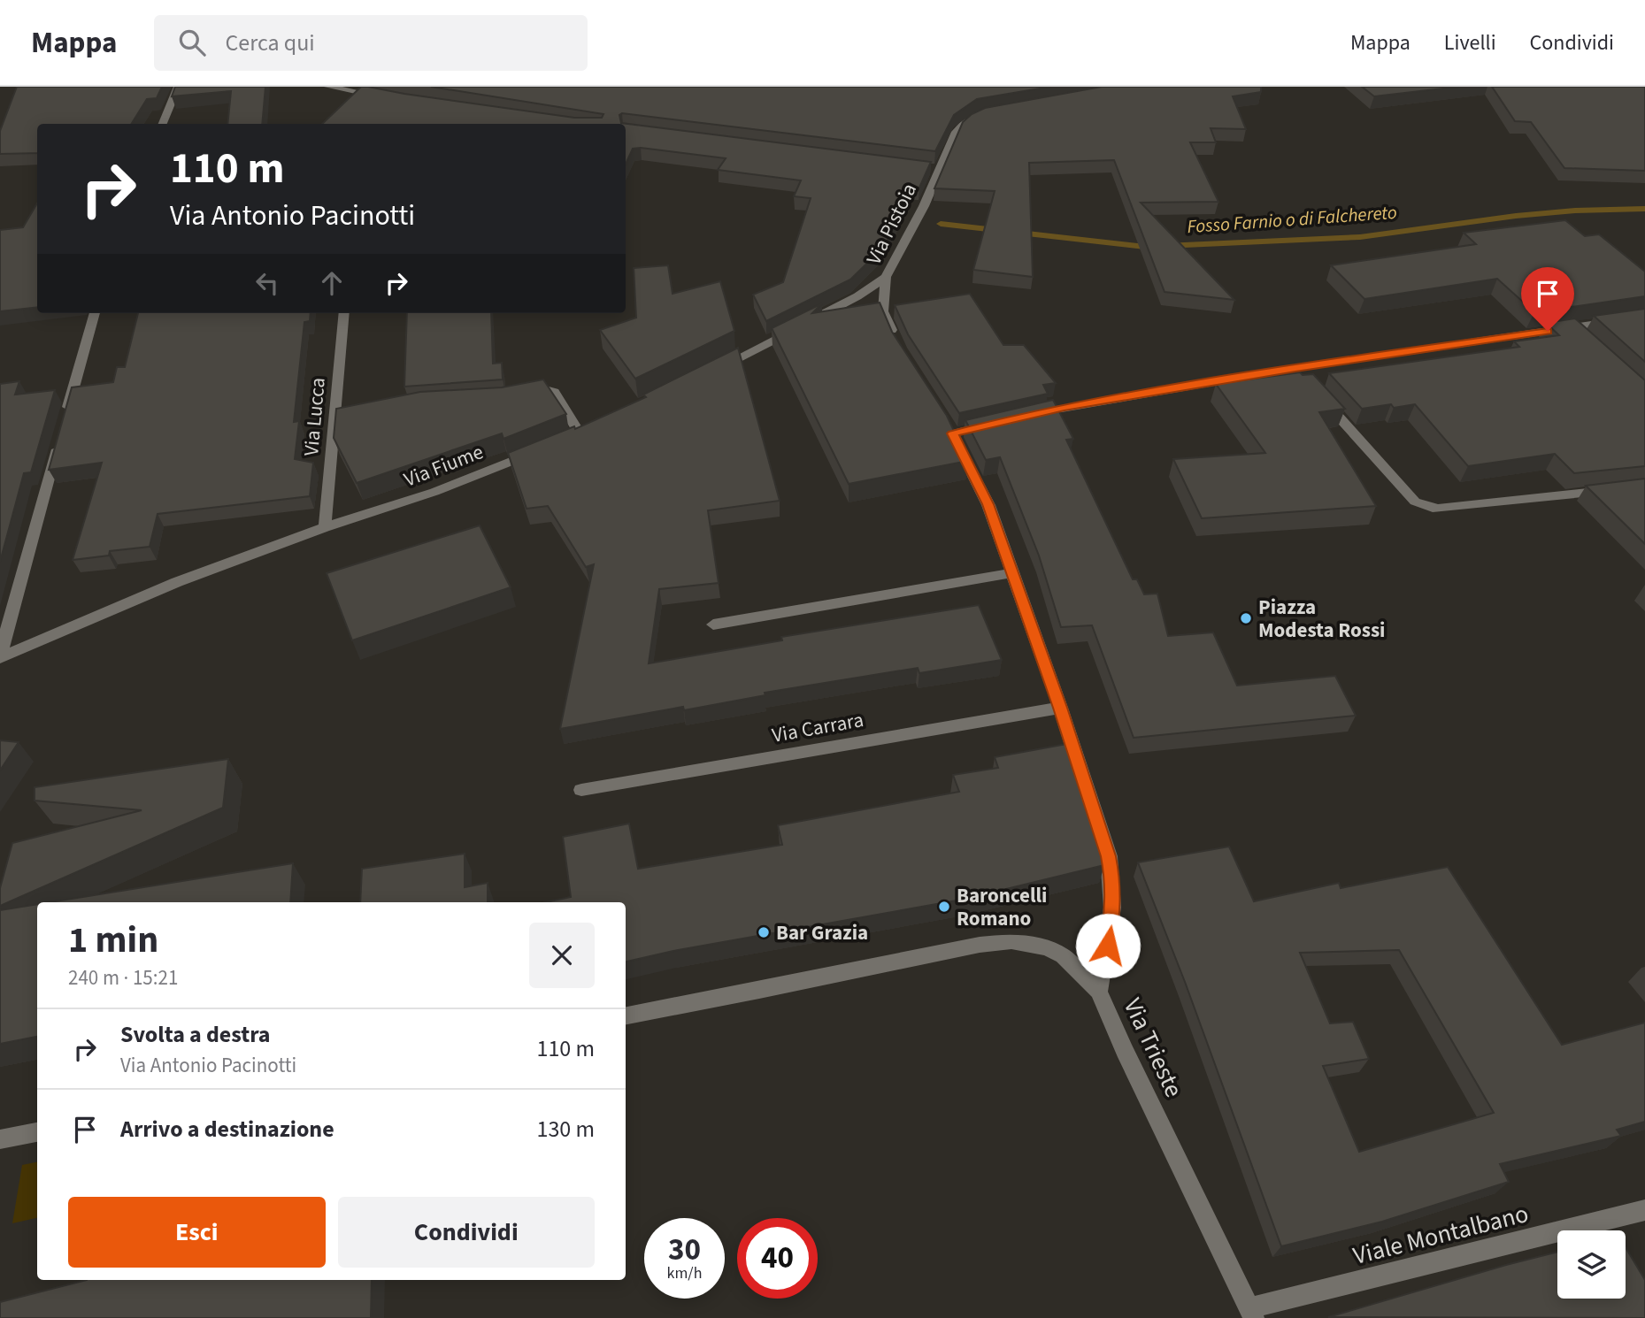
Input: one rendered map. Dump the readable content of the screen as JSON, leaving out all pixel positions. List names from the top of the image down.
{
  "streets": {
    "street": [
      "Via Pistoia",
      "Via Lucca",
      "Via Fiume",
      "Via Carrara",
      "Via Trieste",
      "Viale Montalbano"
    ]
  },
  "crossings": [
    ["Via Lucca", "Via Fiume"],
    ["Via Trieste", "Viale Montalbano"]
  ],
  "water": ["Fosso Farnio o di Falchereto"],
  "places": ["Piazza Modesta Rossi", "Baroncelli Romano", "Bar Grazia"],
  "page": {
    "header": "Mappa",
    "search": "Cerca qui",
    "nav": ["Mappa", "Livelli", "Condividi"],
    "turn": ["110 m", "Via Antonio Pacinotti"],
    "heading": ["1 min", "240 m · 15:21"],
    "list": [
      {
        "name": "Svolta a destra",
        "note": "Via Antonio Pacinotti",
        "value": "110 m"
      },
      {
        "name": "Arrivo a destinazione",
        "value": "130 m"
      }
    ],
    "buttons": ["Esci", "Condividi"],
    "speed": "30 km/h",
    "limit": "40"
  }
}
